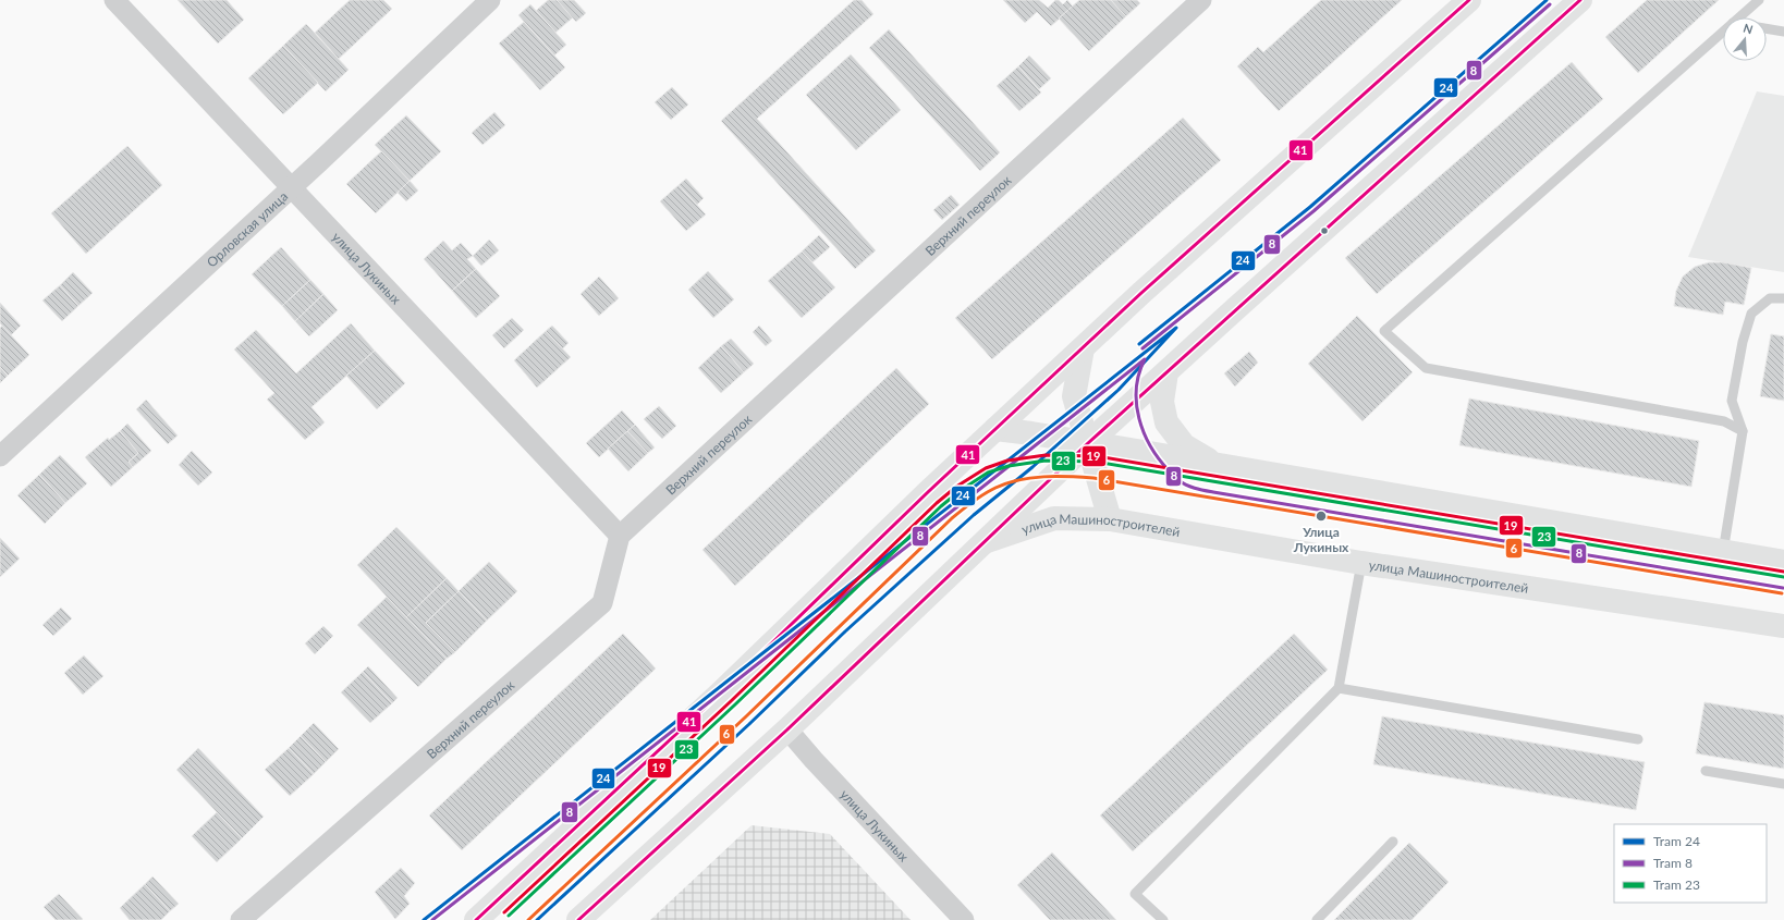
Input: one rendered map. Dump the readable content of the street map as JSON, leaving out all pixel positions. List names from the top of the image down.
{
  "streets": {
    "main road": ["улица Машиностроителей"],
    "street": ["Верхний переулок", "Орловская улица", "улица Лукиных"]
  },
  "crossings": [
    ["Верхний переулок", "улица Лукиных"],
    ["Орловская улица", "улица Лукиных"]
  ],
  "places": ["Улица Лукиных"],
  "lines": [
    "tram line 24",
    "transit line 41",
    "tram line 8",
    "transit line 19",
    "tram line 23",
    "transit line 6"
  ],
  "legend": ["Tram 24", "Tram 8", "Tram 23"],
  "north": "top"
}
